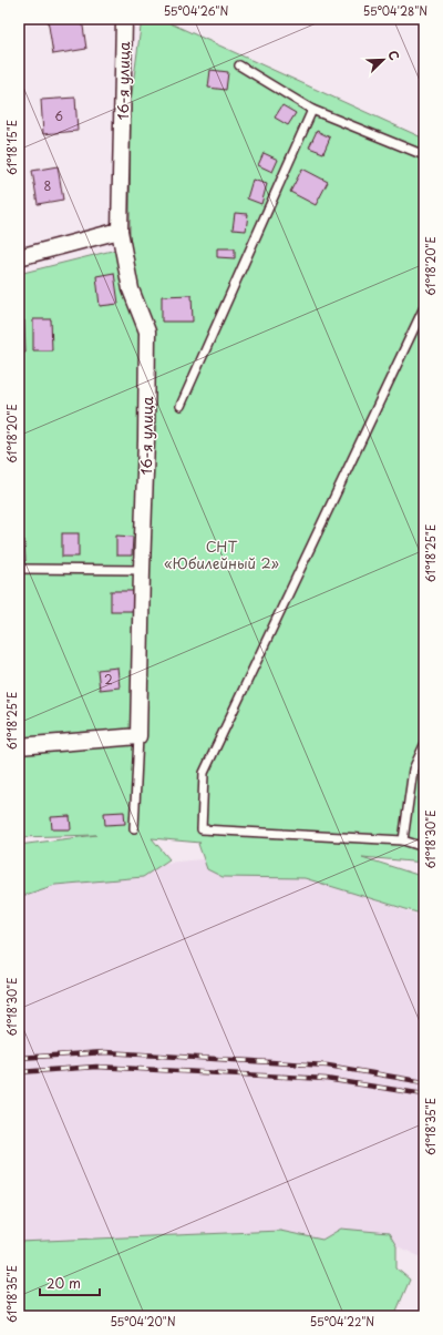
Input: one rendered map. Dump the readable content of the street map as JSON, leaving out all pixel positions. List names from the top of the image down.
{
  "streets": {
    "street": ["16-я улица"]
  },
  "parks": ["СНТ «Юбилейный 2»"],
  "house_numbers": ["6", "8", "2"],
  "scale_bar": "20 m",
  "north": "top right",
  "coordinates": [
    "55°04'26\"N",
    "55°04'28\"N",
    "61°18'15\"E",
    "61°18'20\"E",
    "61°18'25\"E",
    "61°18'30\"E",
    "61°18'35\"E",
    "55°04'20\"N",
    "55°04'22\"N"
  ]
}
